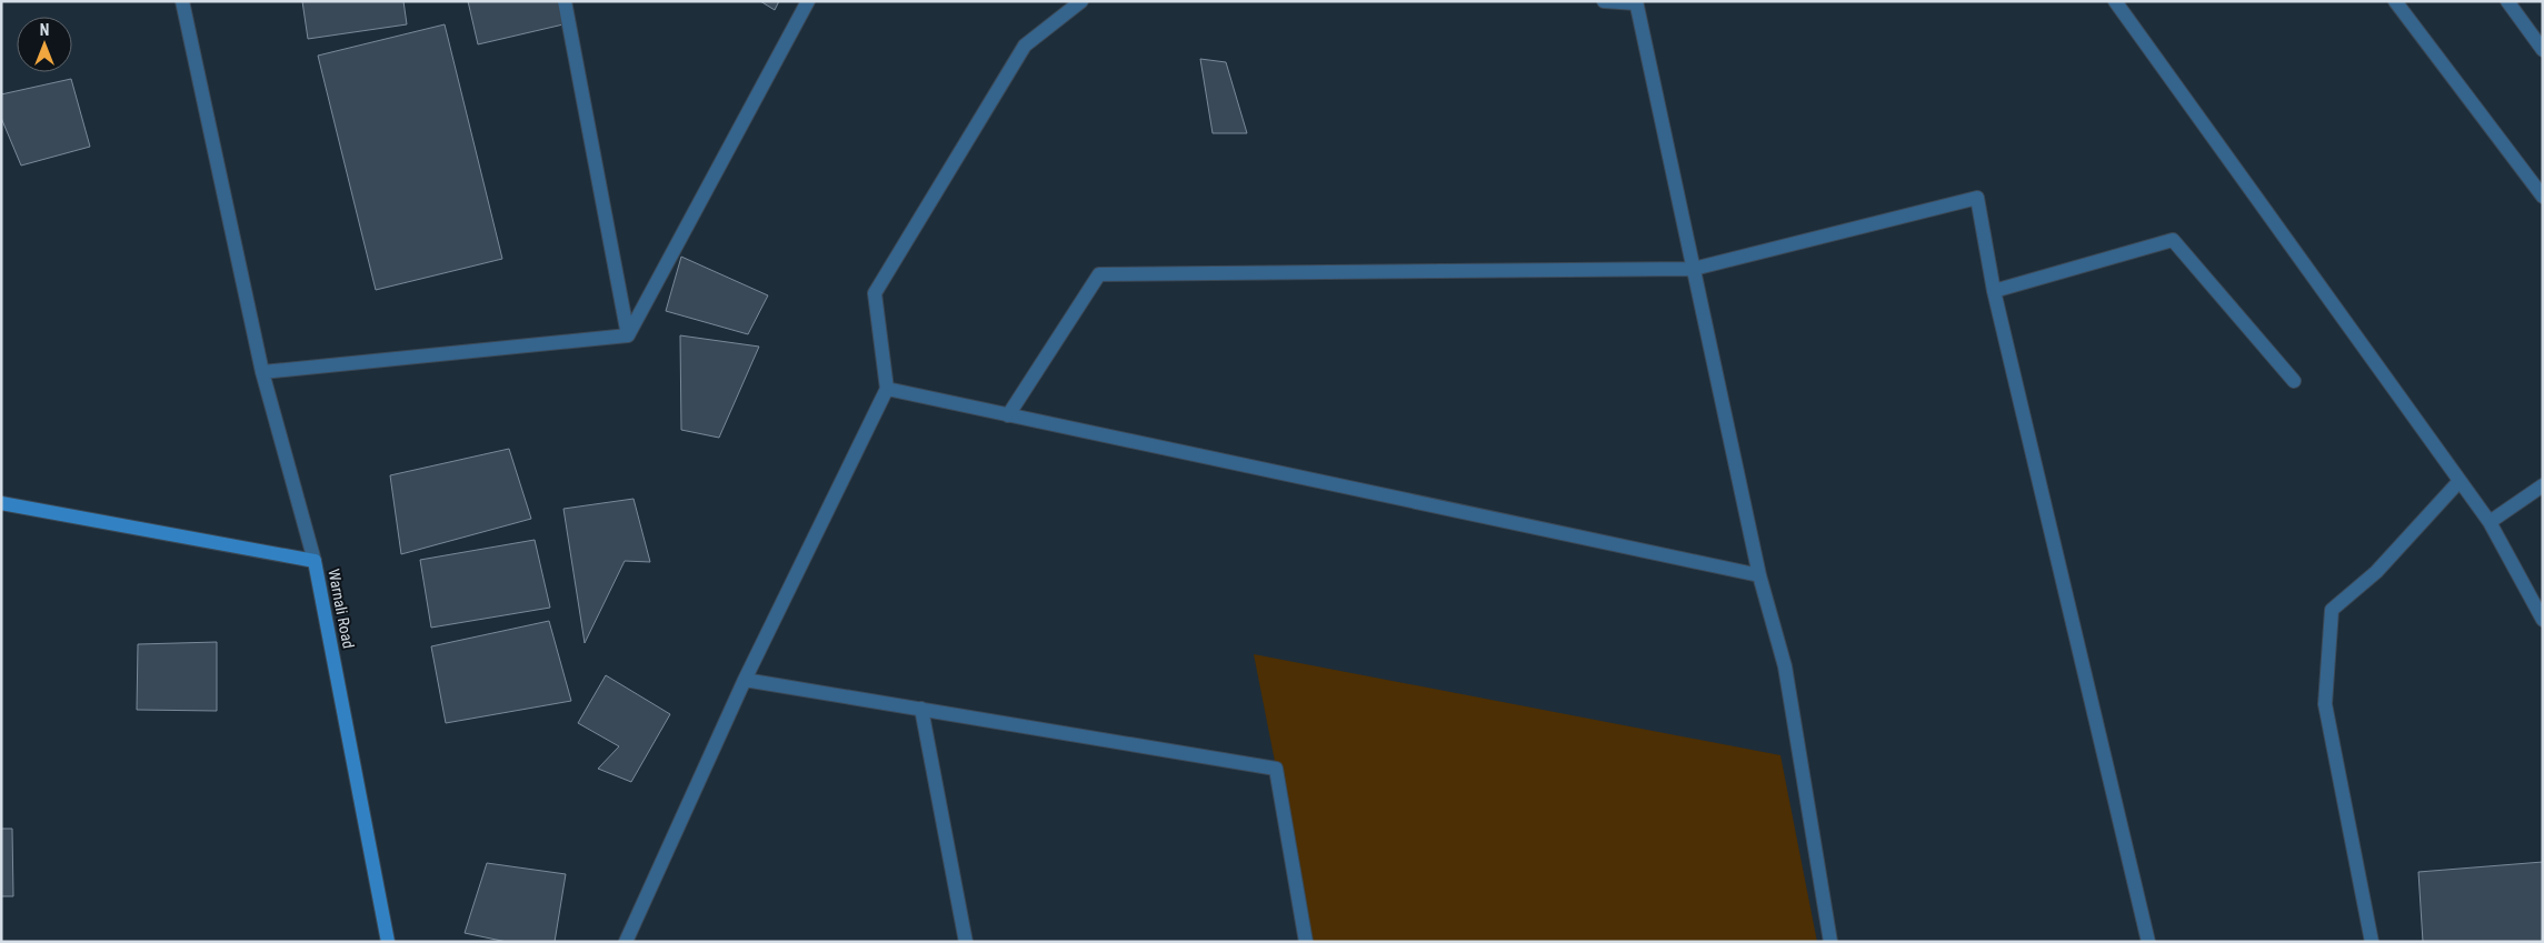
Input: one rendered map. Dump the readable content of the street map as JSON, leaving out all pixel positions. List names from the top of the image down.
{
  "streets": {
    "main road": ["Warnali Road"]
  },
  "north": "top"
}
